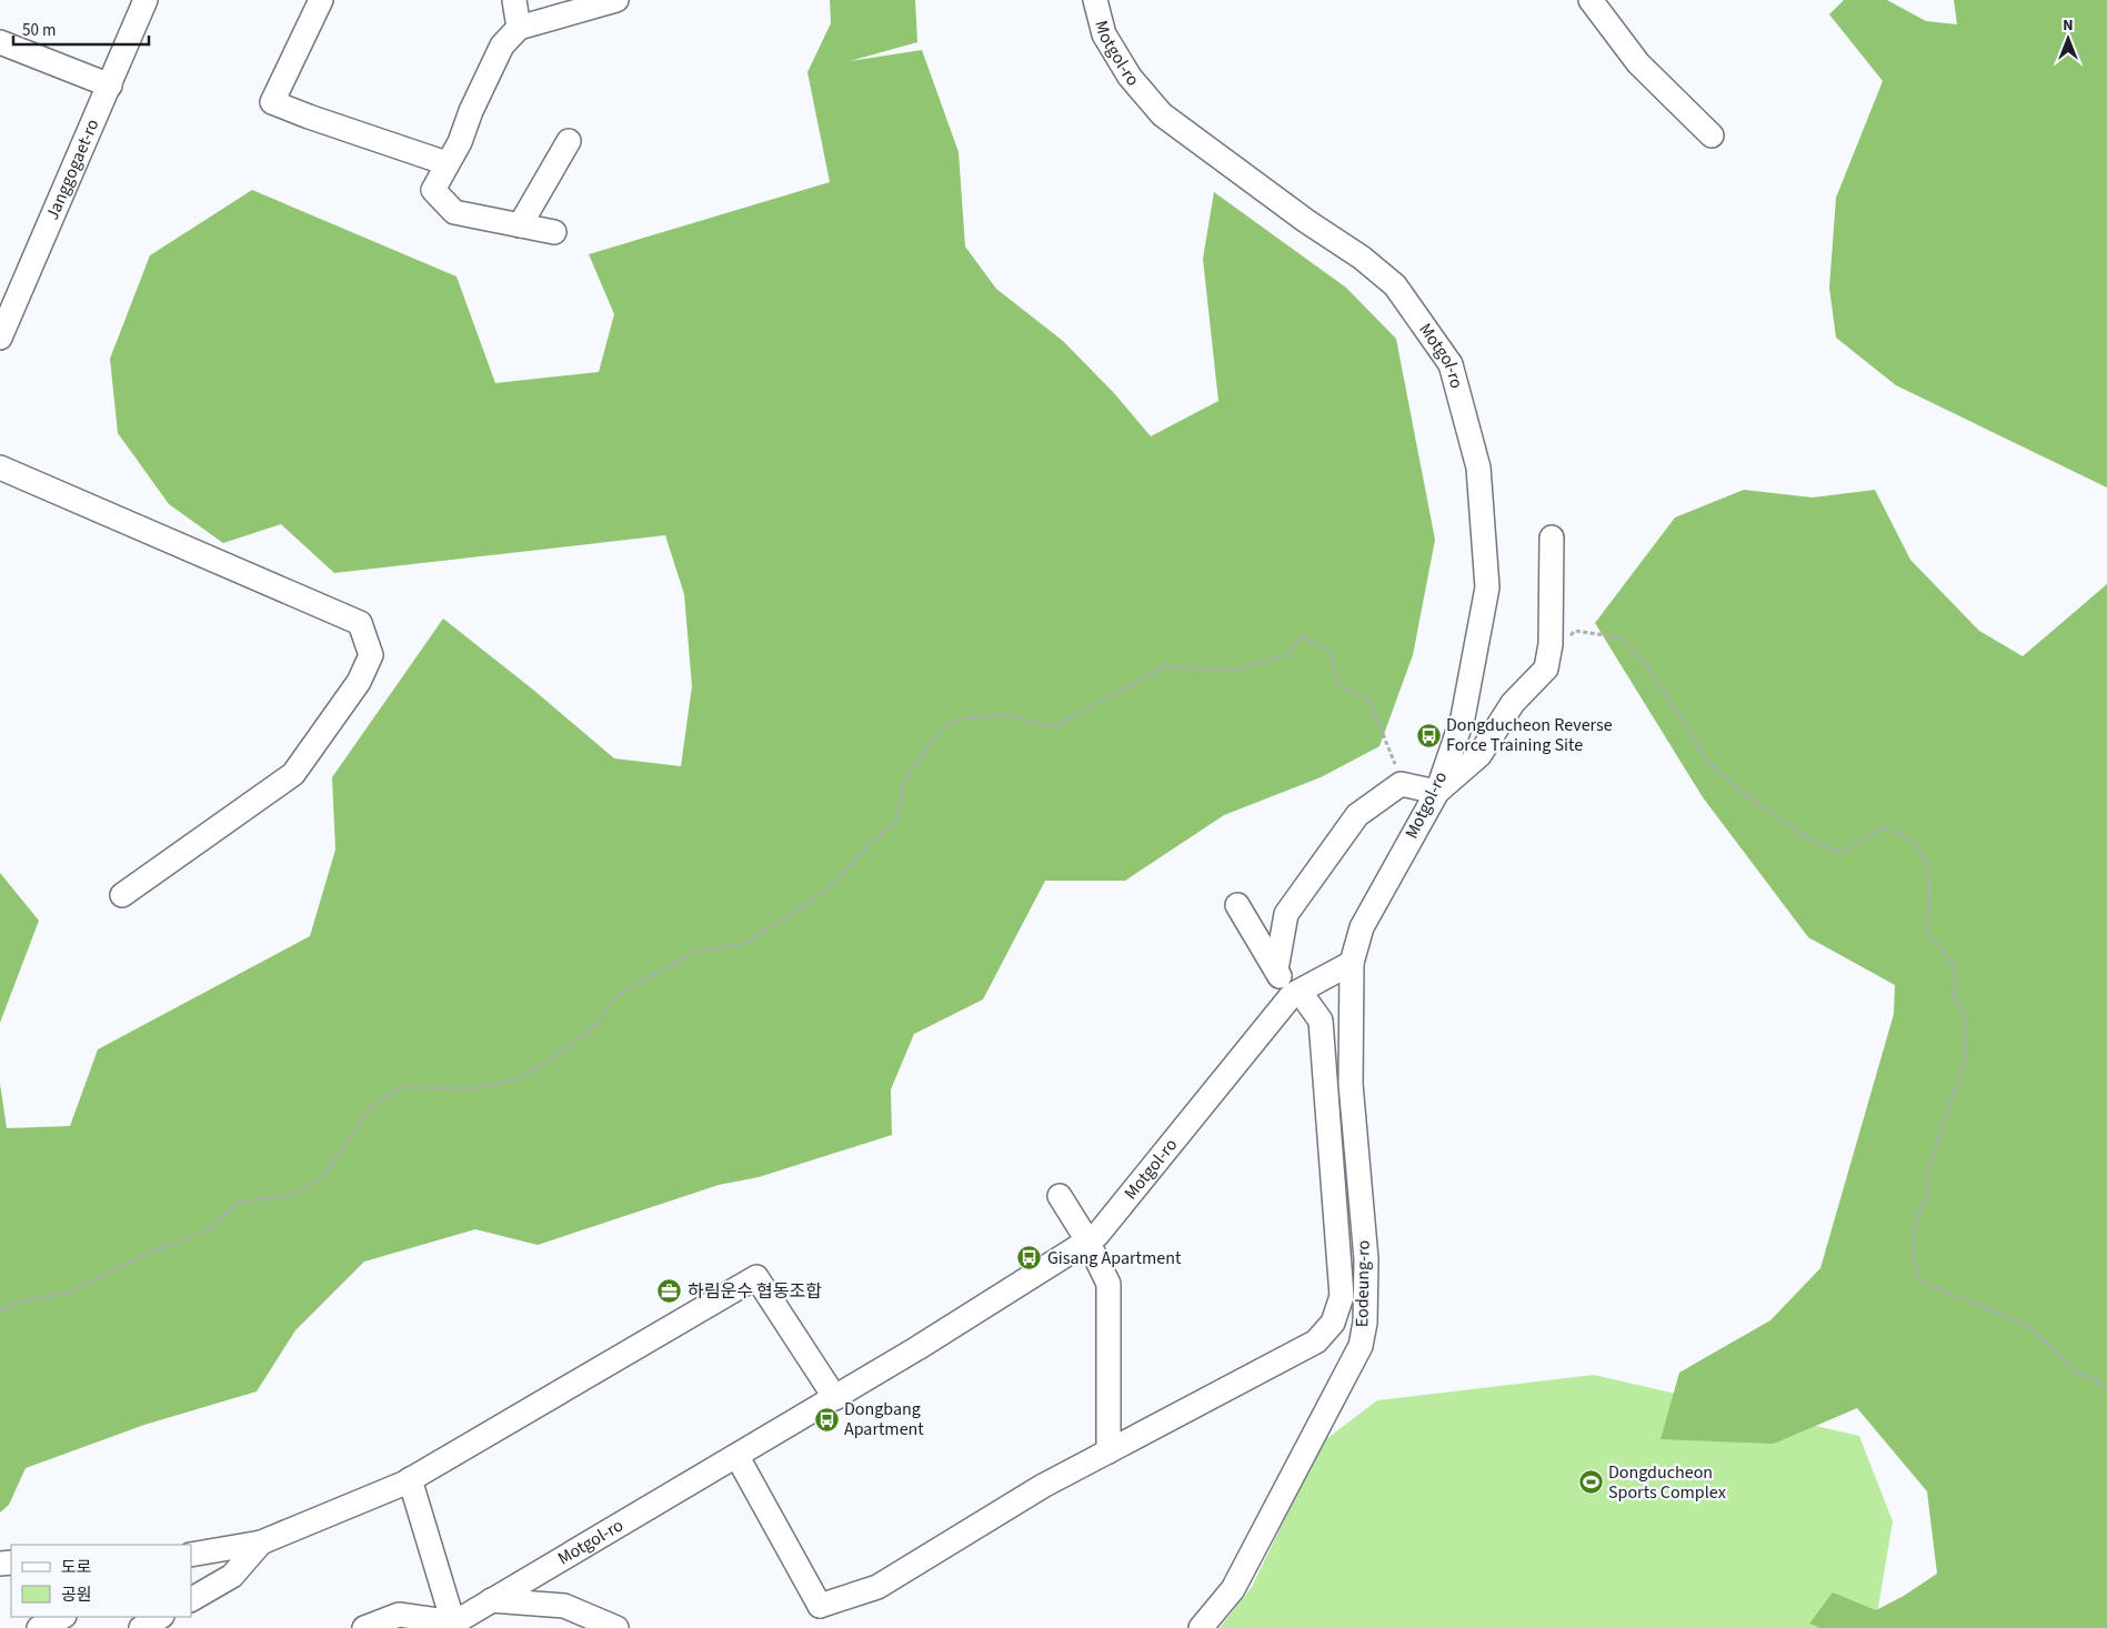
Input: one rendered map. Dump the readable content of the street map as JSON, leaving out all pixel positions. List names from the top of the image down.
{
  "streets": {
    "street": ["Motgol-ro", "Janggogaet-ro", "Eodeung-ro"]
  },
  "crossings": [
    ["Motgol-ro", "Eodeung-ro"]
  ],
  "places": {
    "bus stop": ["Dongducheon Reverse Force Training Site", "Gisang Apartment", "Dongbang Apartment"],
    "office": ["하림운수 협동조합"],
    "sports": ["Dongducheon Sports Complex"]
  },
  "legend": ["도로", "공원"],
  "scale_bar": "50 m",
  "north": "top"
}
